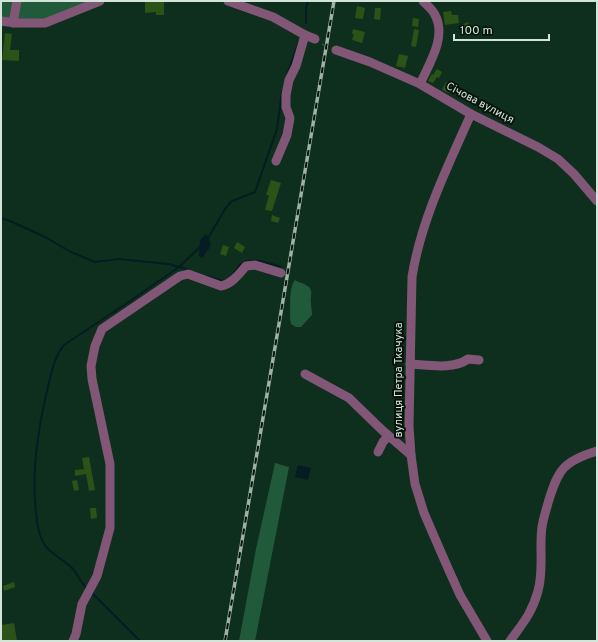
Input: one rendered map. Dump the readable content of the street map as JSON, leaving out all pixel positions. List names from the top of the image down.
{
  "streets": {
    "street": ["Січова вулиця", "вулиця Петра Ткачука"]
  },
  "crossings": [
    ["Січова вулиця", "вулиця Петра Ткачука"]
  ],
  "scale_bar": "100 m"
}
